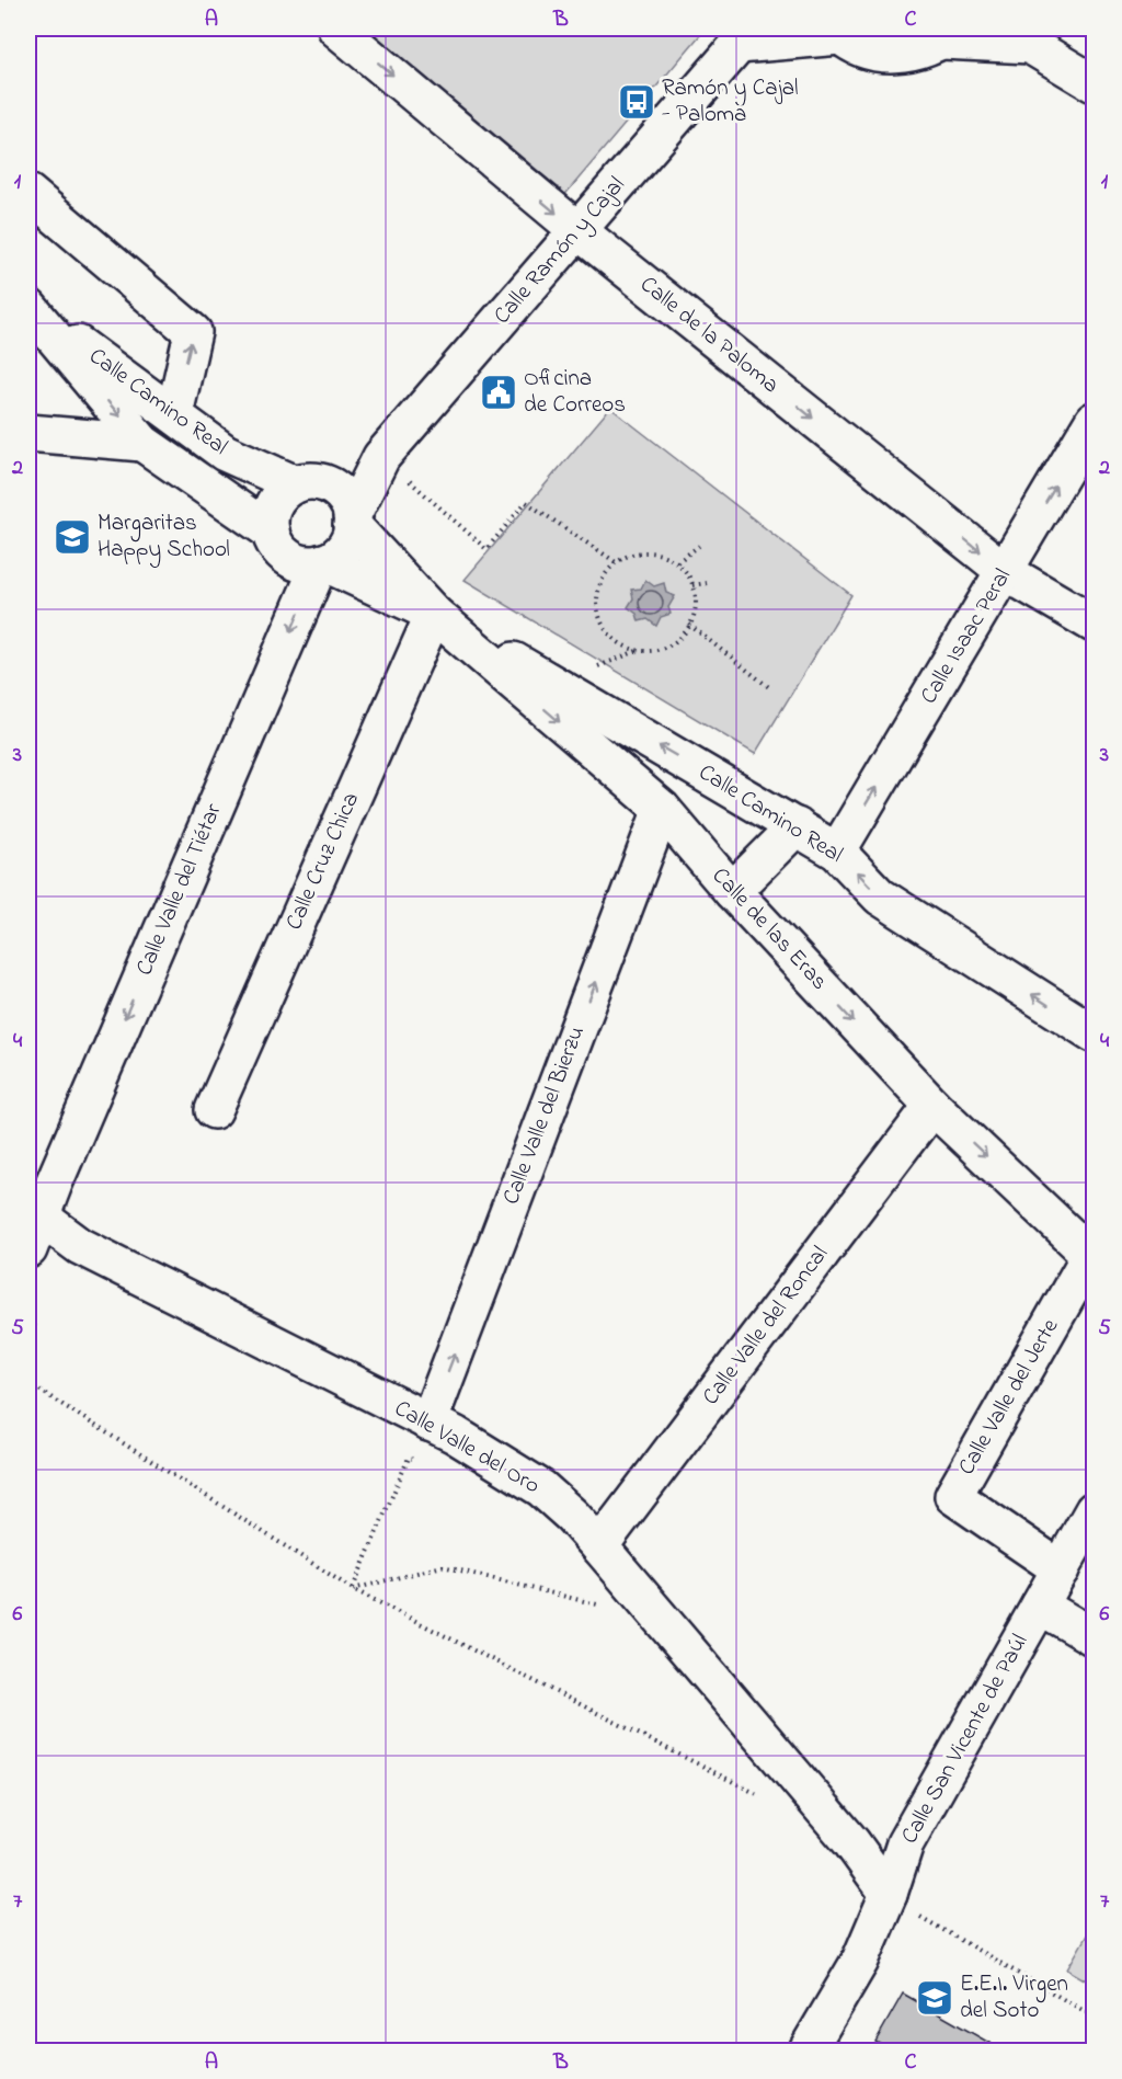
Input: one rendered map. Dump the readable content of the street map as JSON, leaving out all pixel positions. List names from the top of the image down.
{
  "streets": {
    "street": [
      "Calle Ramón y Cajal",
      "Calle de la Paloma",
      "Calle Camino Real",
      "Calle Isaac Peral",
      "Calle Cruz Chica",
      "Calle Valle del Tiétar",
      "Calle de las Eras",
      "Calle Valle del Bierzu",
      "Calle Valle del Roncal",
      "Calle Valle del Jerte",
      "Calle Valle del Oro",
      "Calle San Vicente de Paúl"
    ]
  },
  "crossings": [
    ["Calle Ramón y Cajal", "Calle de la Paloma"],
    ["Calle Ramón y Cajal", "Calle Camino Real"],
    ["Calle Ramón y Cajal", "Calle Valle del Tiétar"],
    ["Calle de la Paloma", "Calle Isaac Peral"],
    ["Calle Camino Real", "Calle Isaac Peral"],
    ["Calle Camino Real", "Calle Cruz Chica"],
    ["Calle Camino Real", "Calle Valle del Tiétar"],
    ["Calle Camino Real", "Calle de las Eras"],
    ["Calle Cruz Chica", "Calle de las Eras"],
    ["Calle Valle del Tiétar", "Calle Valle del Oro"],
    ["Calle de las Eras", "Calle Valle del Bierzu"],
    ["Calle de las Eras", "Calle Valle del Roncal"],
    ["Calle de las Eras", "Calle Valle del Jerte"],
    ["Calle Valle del Bierzu", "Calle Valle del Oro"],
    ["Calle Valle del Roncal", "Calle Valle del Oro"],
    ["Calle Valle del Jerte", "Calle San Vicente de Paúl"],
    ["Calle Valle del Oro", "Calle San Vicente de Paúl"]
  ],
  "one_way": [
    "Calle de la Paloma",
    "Calle Isaac Peral",
    "Calle Valle del Tiétar",
    "Calle de las Eras",
    "Calle Valle del Bierzu"
  ],
  "places": {
    "bus stop": ["Ramón y Cajal - Paloma"],
    "public building": ["Oficina de Correos"],
    "school or university": ["Margaritas Happy School", "E.E.I. Virgen del Soto"]
  },
  "grid": {
    "columns": ["A", "B", "C"],
    "rows": [
      "1",
      "2",
      "3",
      "4",
      "5",
      "6",
      "7"
    ]
  }
}
